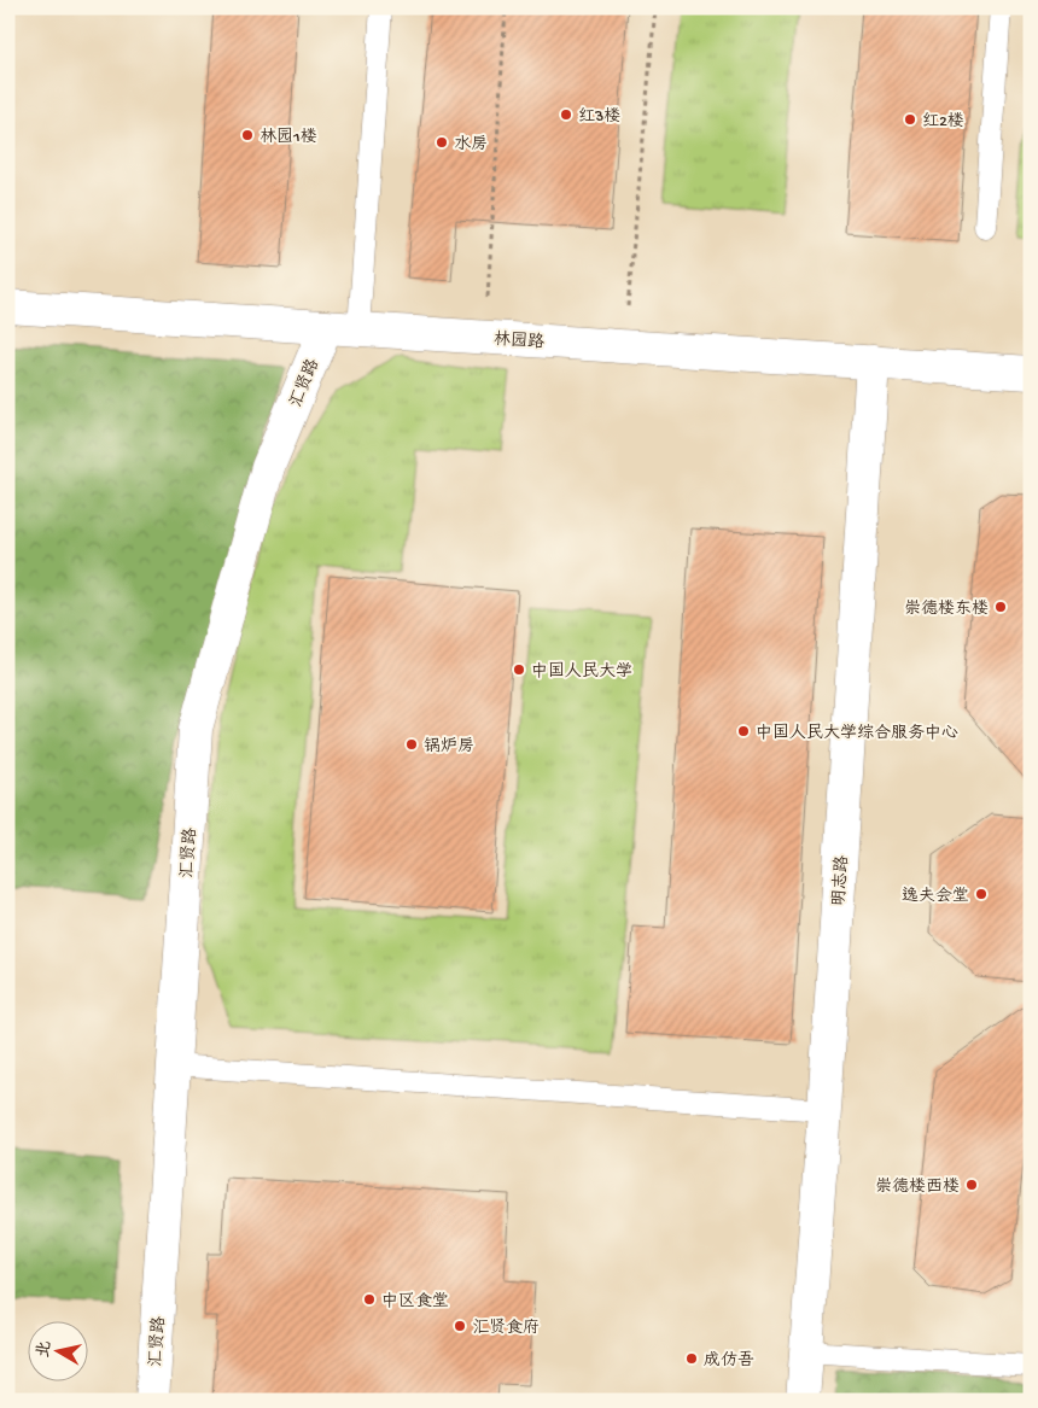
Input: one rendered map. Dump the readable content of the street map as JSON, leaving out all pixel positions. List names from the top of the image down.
{
  "streets": {
    "street": ["林园路", "汇贤路", "明志路"]
  },
  "crossings": [
    ["林园路", "汇贤路"],
    ["林园路", "明志路"]
  ],
  "places": [
    "红3楼",
    "红2楼",
    "林园1楼",
    "水房",
    "崇德楼东楼",
    "中国人民大学",
    "中国人民大学综合服务中心",
    "锅炉房",
    "逸夫会堂",
    "崇德楼西楼",
    "中区食堂",
    "汇贤食府",
    "成仿吾"
  ],
  "north": "left"
}
